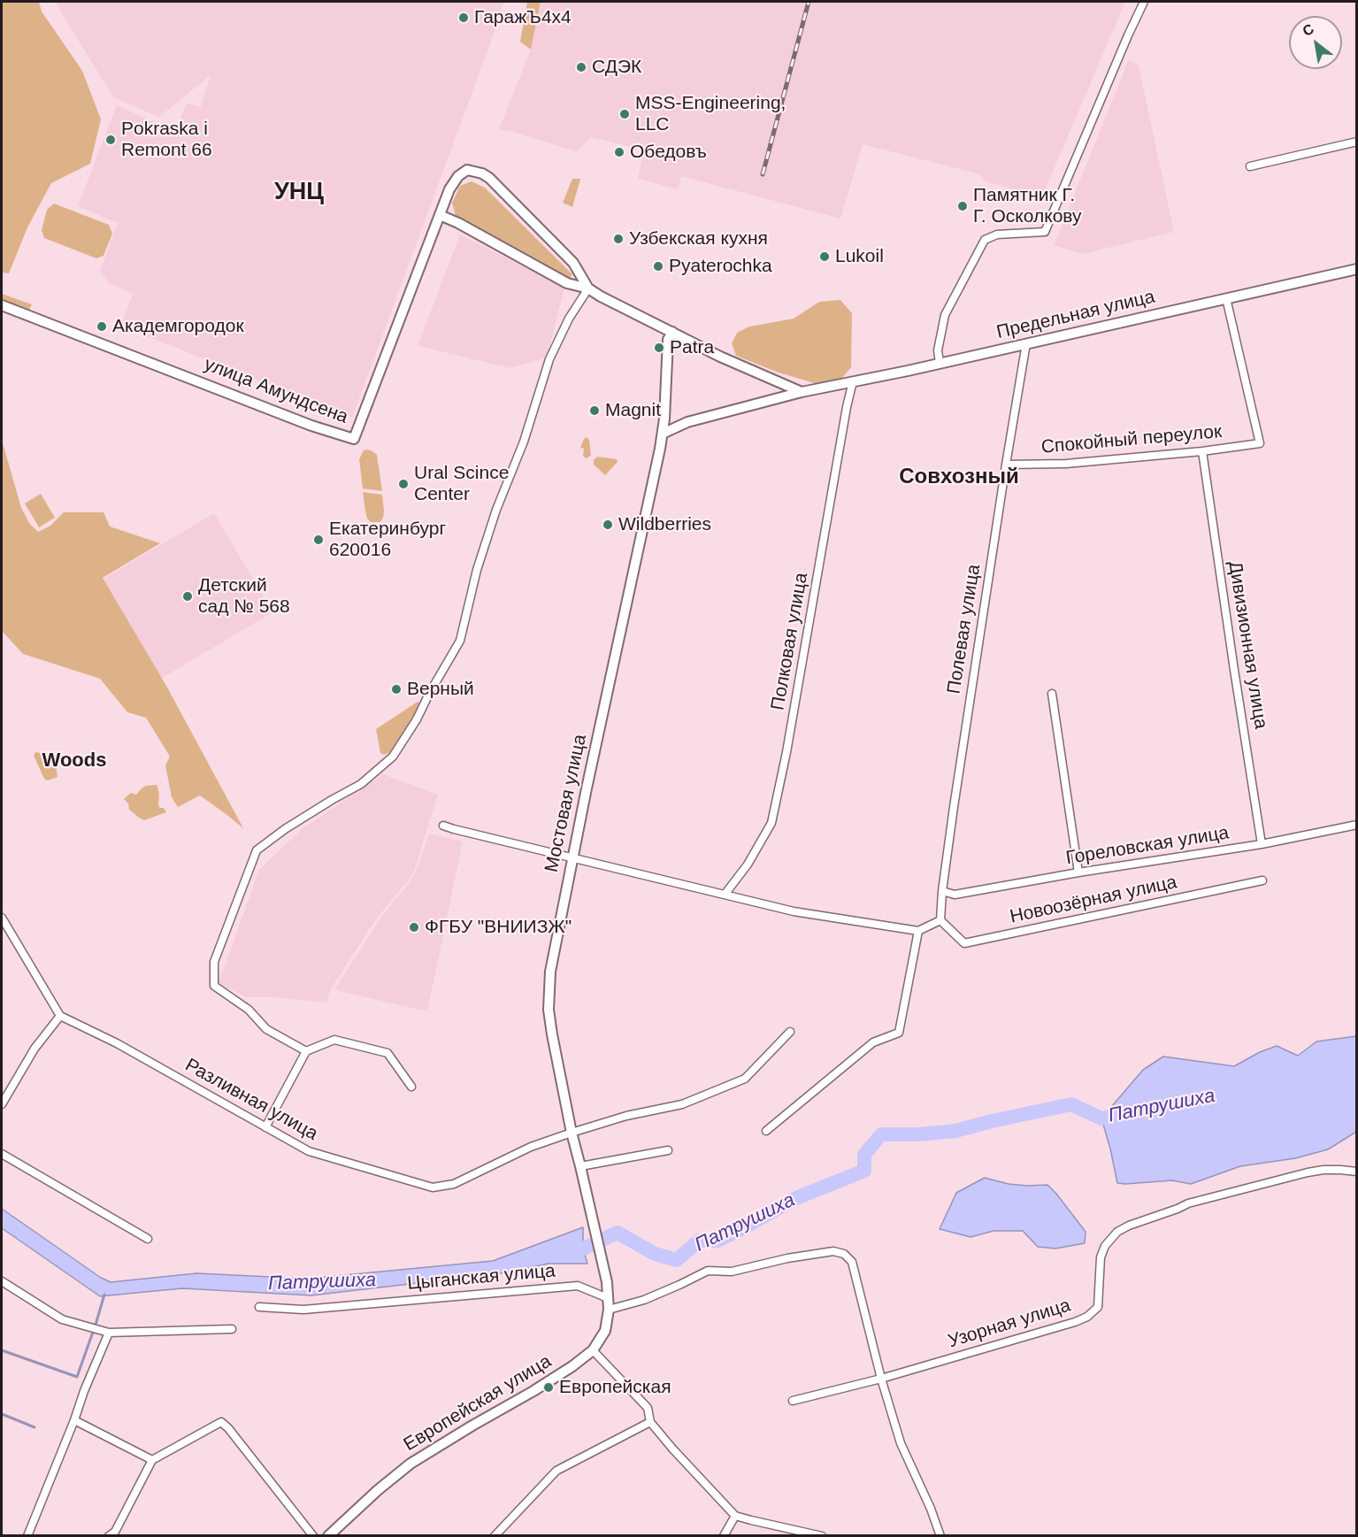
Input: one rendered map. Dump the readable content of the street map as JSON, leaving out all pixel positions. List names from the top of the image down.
{
  "streets": {
    "street": [
      "Предельная улица",
      "улица Амундсена",
      "Спокойный переулок",
      "Полевая улица",
      "Полковая улица",
      "Дивизионная улица",
      "Мостовая улица",
      "Гореловская улица",
      "Новоозёрная улица",
      "Разливная улица",
      "Цыганская улица",
      "Узорная улица",
      "Европейская улица"
    ]
  },
  "crossings": [
    ["Предельная улица", "Спокойный переулок"],
    ["Предельная улица", "Полевая улица"],
    ["Предельная улица", "Полковая улица"],
    ["Предельная улица", "Мостовая улица"],
    ["Спокойный переулок", "Полевая улица"],
    ["Спокойный переулок", "Дивизионная улица"],
    ["Полевая улица", "Гореловская улица"],
    ["Полевая улица", "Новоозёрная улица"],
    ["Дивизионная улица", "Гореловская улица"],
    ["Мостовая улица", "Разливная улица"],
    ["Мостовая улица", "Европейская улица"],
    ["Цыганская улица", "Европейская улица"]
  ],
  "districts": ["УНЦ", "Совхозный", "Woods"],
  "water": ["Патрушиха"],
  "places": [
    "ГаражЪ4х4",
    "СДЭК",
    "MSS-Engineering, LLC",
    "Pokraska i Remont 66",
    "Обедовъ",
    "Памятник Г. Г. Осколкову",
    "Узбекская кухня",
    "Lukoil",
    "Pyaterochka",
    "Академгородок",
    "Patra",
    "Magnit",
    "Ural Scince Center",
    "Wildberries",
    "Екатеринбург 620016",
    "Детский сад № 568",
    "Верный",
    "ФГБУ \"ВНИИЗЖ\"",
    "Европейская"
  ],
  "north": "top left"
}
